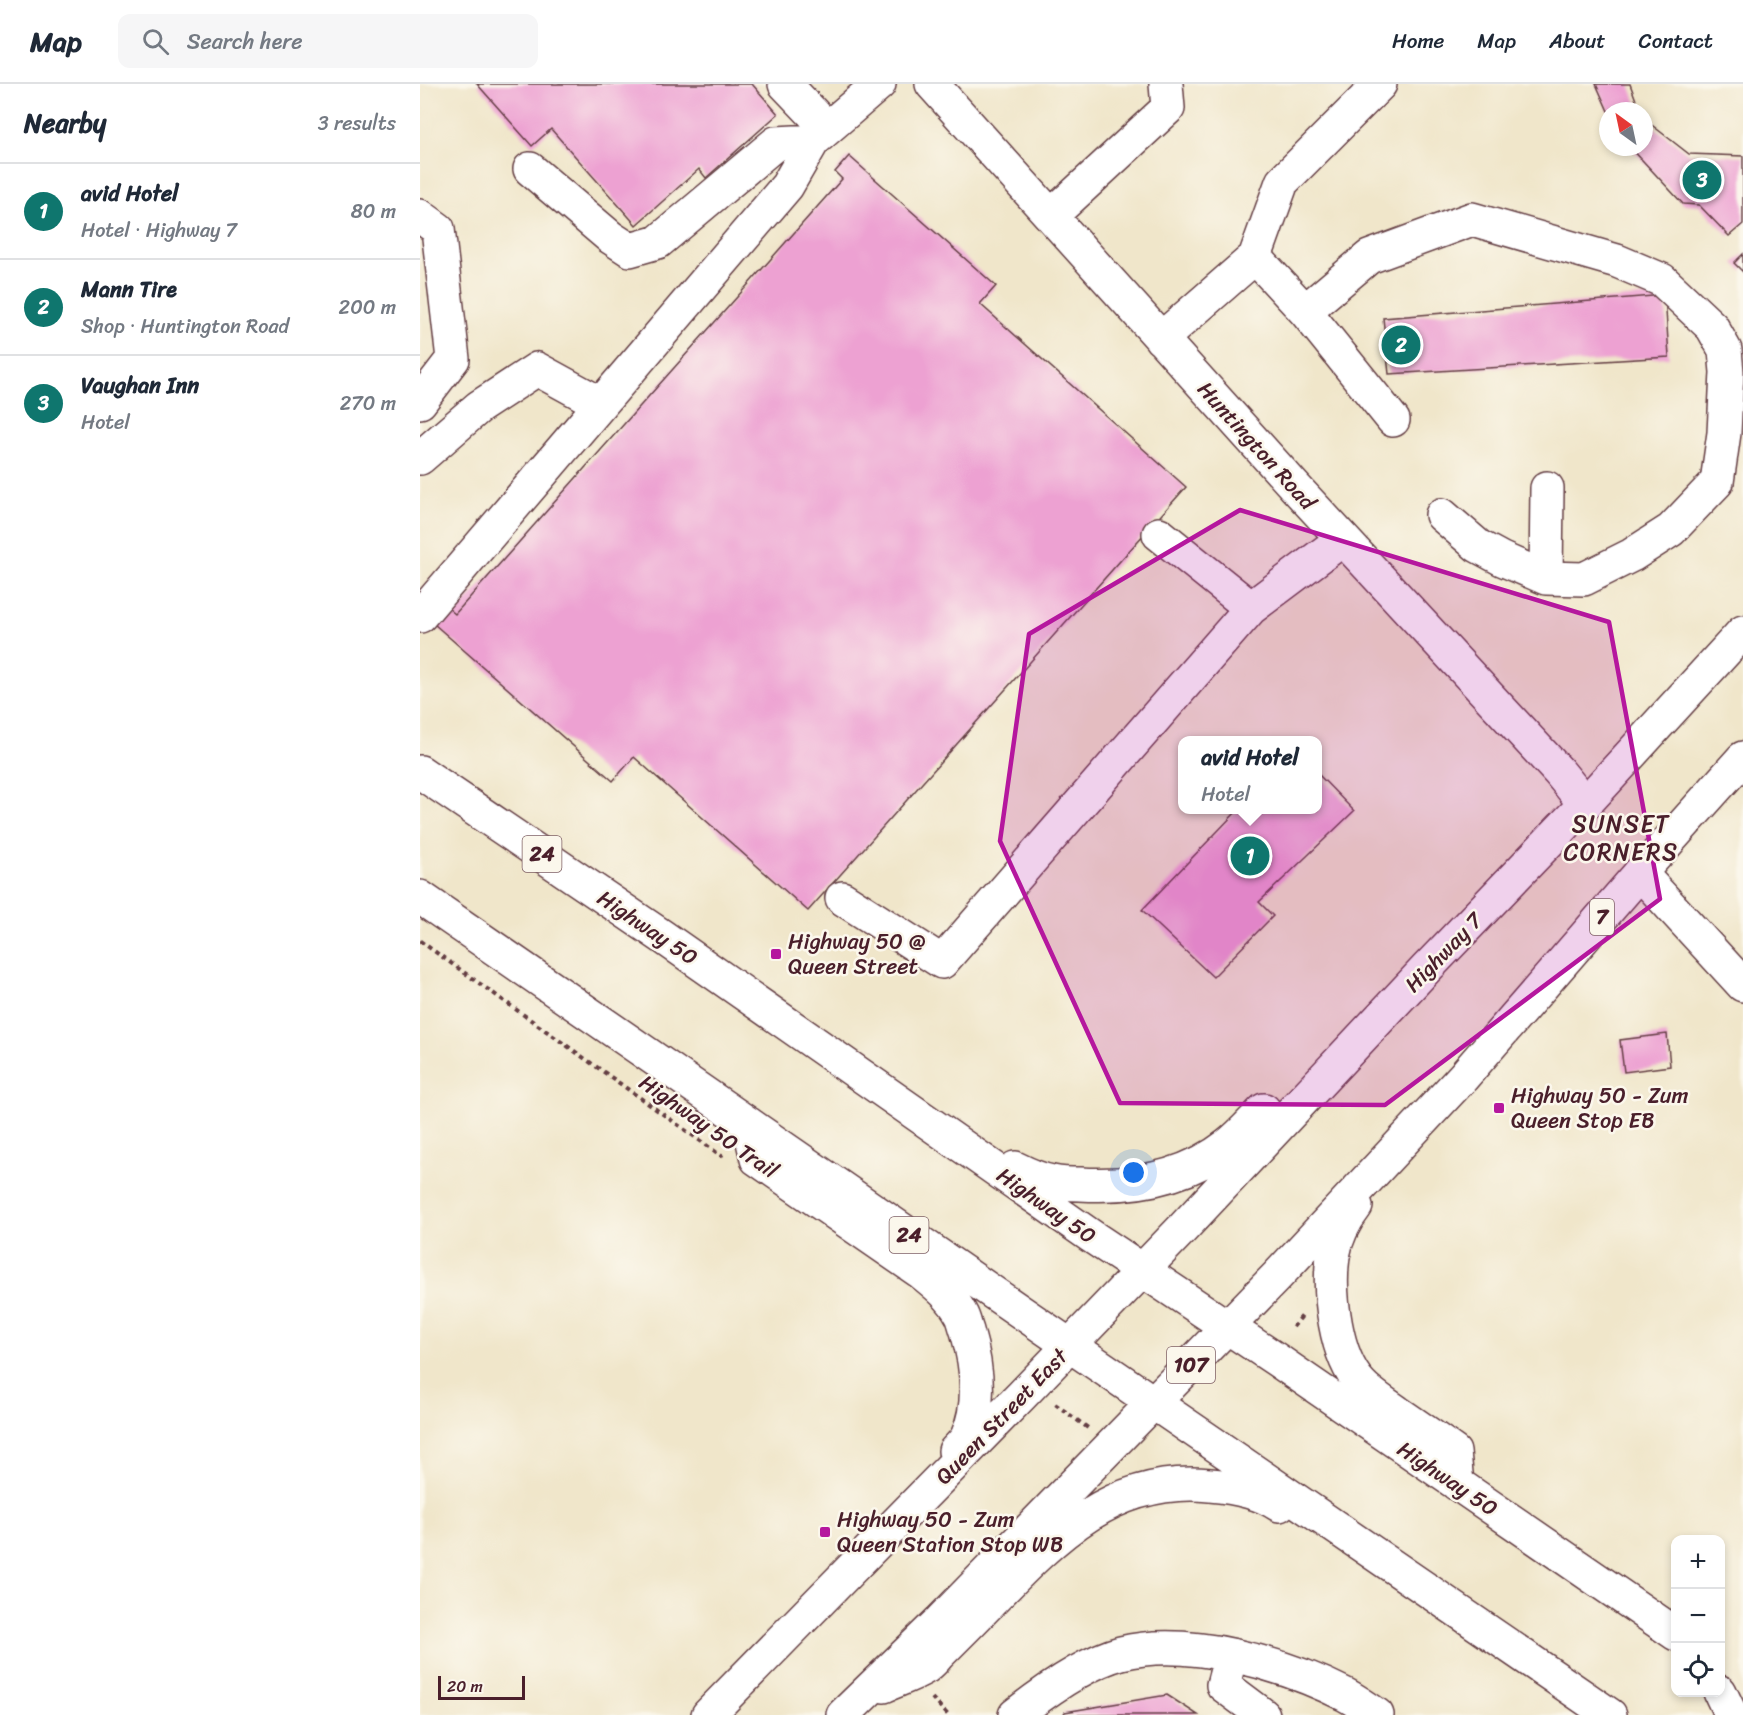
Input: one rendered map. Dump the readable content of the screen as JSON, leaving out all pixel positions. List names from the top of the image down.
{
  "streets": {
    "main road": [
      "Huntington Road",
      "24",
      "7",
      "Highway 50",
      "Highway 7",
      "107",
      "Queen Street East"
    ],
    "path": ["Highway 50 Trail"]
  },
  "crossings": [
    ["Huntington Road", "Highway 7"],
    ["24", "107"],
    ["24", "Queen Street East"],
    ["7", "Highway 50"],
    ["7", "107"],
    ["Highway 50", "Highway 7"],
    ["Highway 50", "107"],
    ["Highway 50", "Queen Street East"],
    ["Highway 7", "Queen Street East"]
  ],
  "districts": ["SUNSET CORNERS"],
  "places": {
    "transit": ["Highway 50 @ Queen Street", "Highway 50 - Zum Queen Stop EB", "Highway 50 - Zum Queen Station Stop WB"]
  },
  "scale_bar": "20 m",
  "north": "top left",
  "page": {
    "header": "Map",
    "search": "Search here",
    "nav": [
      "Home",
      "Map",
      "About",
      "Contact"
    ],
    "heading": ["Nearby", "3 results"],
    "pins": ["3", "2", "1"],
    "list": [
      {
        "mark": "1",
        "name": "avid Hotel",
        "note": "Hotel · Highway 7",
        "value": "80 m"
      },
      {
        "mark": "2",
        "name": "Mann Tire",
        "note": "Shop · Huntington Road",
        "value": "200 m"
      },
      {
        "mark": "3",
        "name": "Vaughan Inn",
        "note": "Hotel",
        "value": "270 m"
      }
    ],
    "popup": ["avid Hotel", "Hotel"],
    "map_buttons": ["+", "−"],
    "scale": "20 m"
  }
}
